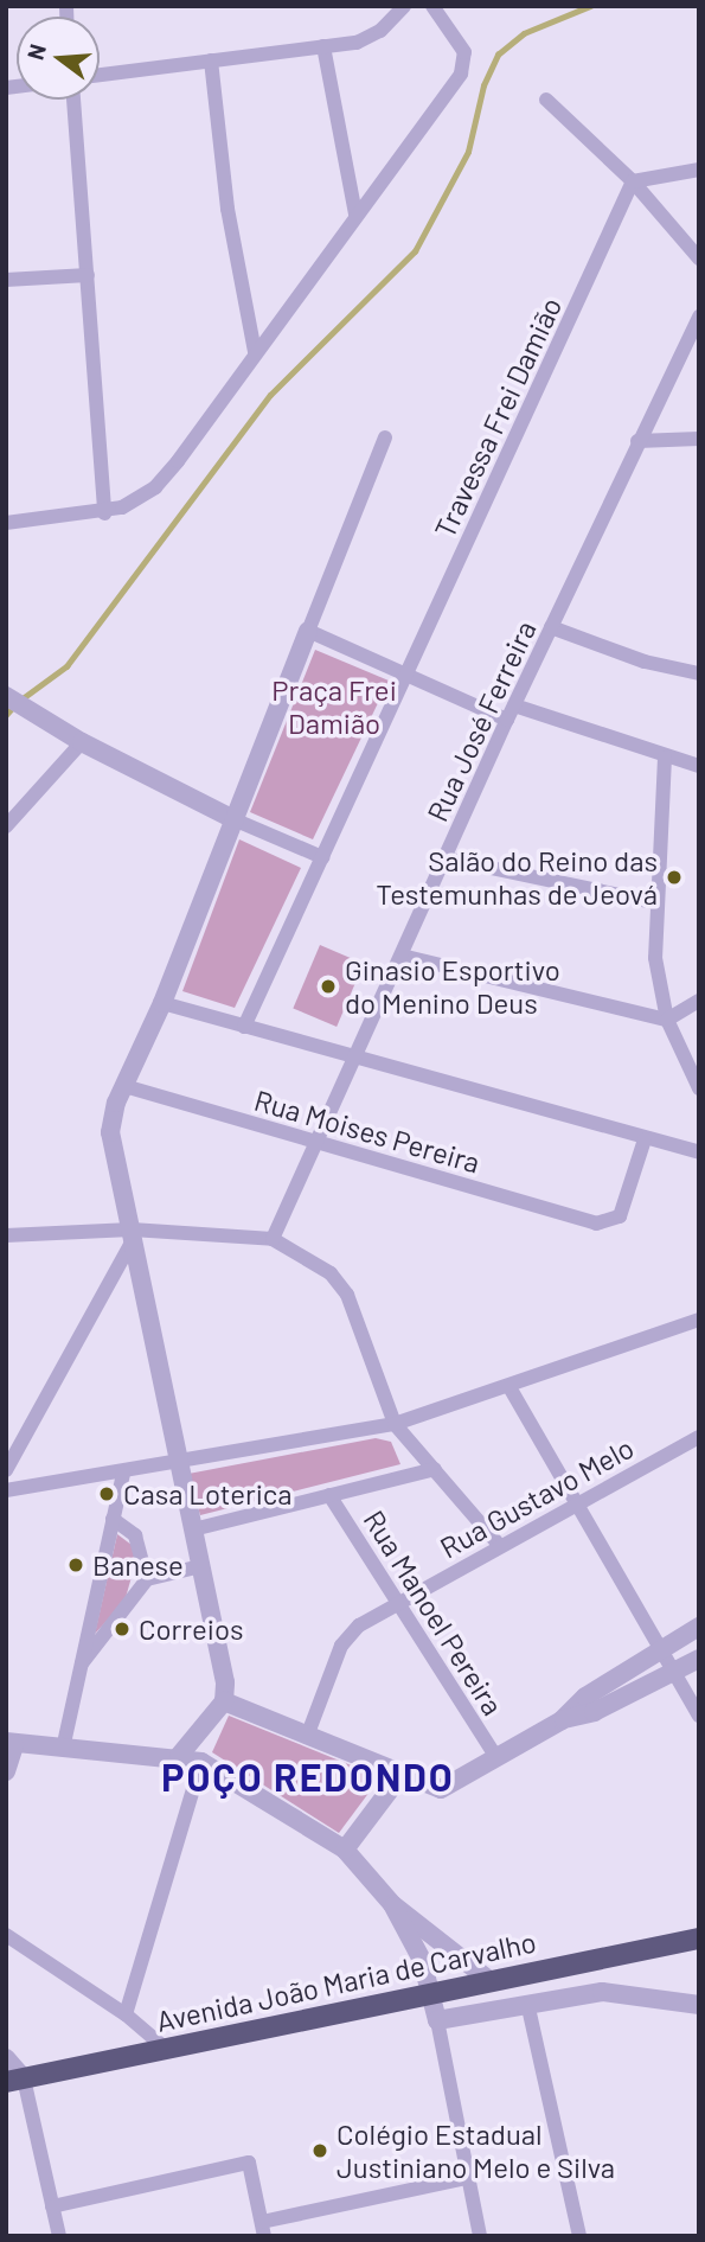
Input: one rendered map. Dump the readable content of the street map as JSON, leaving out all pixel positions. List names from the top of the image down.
{
  "streets": {
    "main road": ["Avenida João Maria de Carvalho"],
    "street": [
      "Travessa Frei Damião",
      "Rua José Ferreira",
      "Rua Moises Pereira",
      "Rua Gustavo Melo",
      "Rua Manoel Pereira"
    ]
  },
  "crossings": [
    ["Rua José Ferreira", "Rua Moises Pereira"],
    ["Rua Gustavo Melo", "Rua Manoel Pereira"]
  ],
  "districts": ["POÇO REDONDO"],
  "parks": ["Praça Frei Damião"],
  "places": [
    "Salão do Reino das Testemunhas de Jeová",
    "Ginasio Esportivo do Menino Deus",
    "Casa Loterica",
    "Banese",
    "Correios",
    "Colégio Estadual Justiniano Melo e Silva"
  ],
  "north": "left"
}
